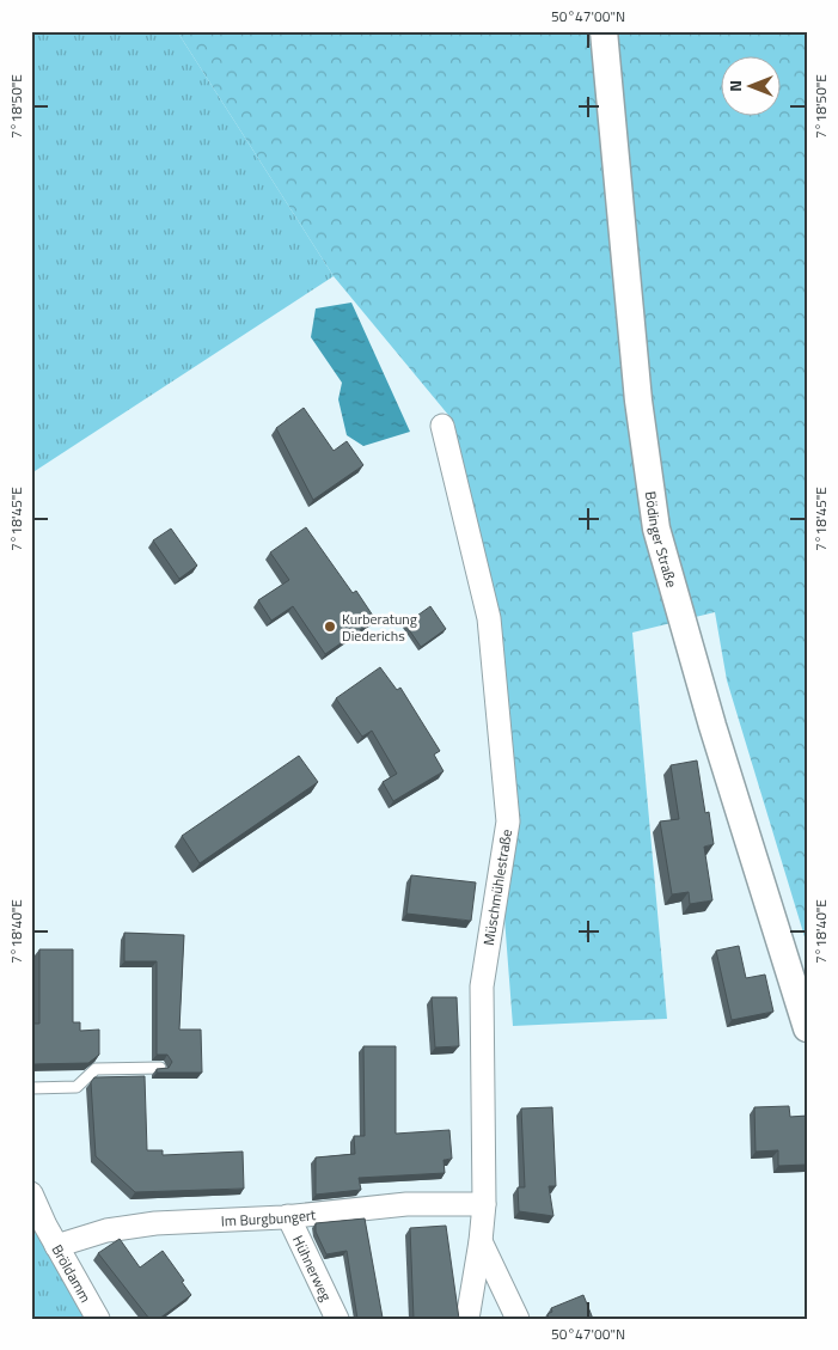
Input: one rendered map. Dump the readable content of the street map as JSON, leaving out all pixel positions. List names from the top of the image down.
{
  "streets": {
    "street": [
      "Bödinger Straße",
      "Müschmühlestraße",
      "Im Burgbungert",
      "Hühnerweg",
      "Bröldamm"
    ]
  },
  "crossings": [
    ["Müschmühlestraße", "Im Burgbungert"],
    ["Im Burgbungert", "Hühnerweg"],
    ["Im Burgbungert", "Bröldamm"]
  ],
  "places": ["Kurberatung Diederichs"],
  "north": "left",
  "coordinates": [
    "50°47'00\"N",
    "7°18'50\"E",
    "7°18'45\"E",
    "7°18'40\"E"
  ]
}
